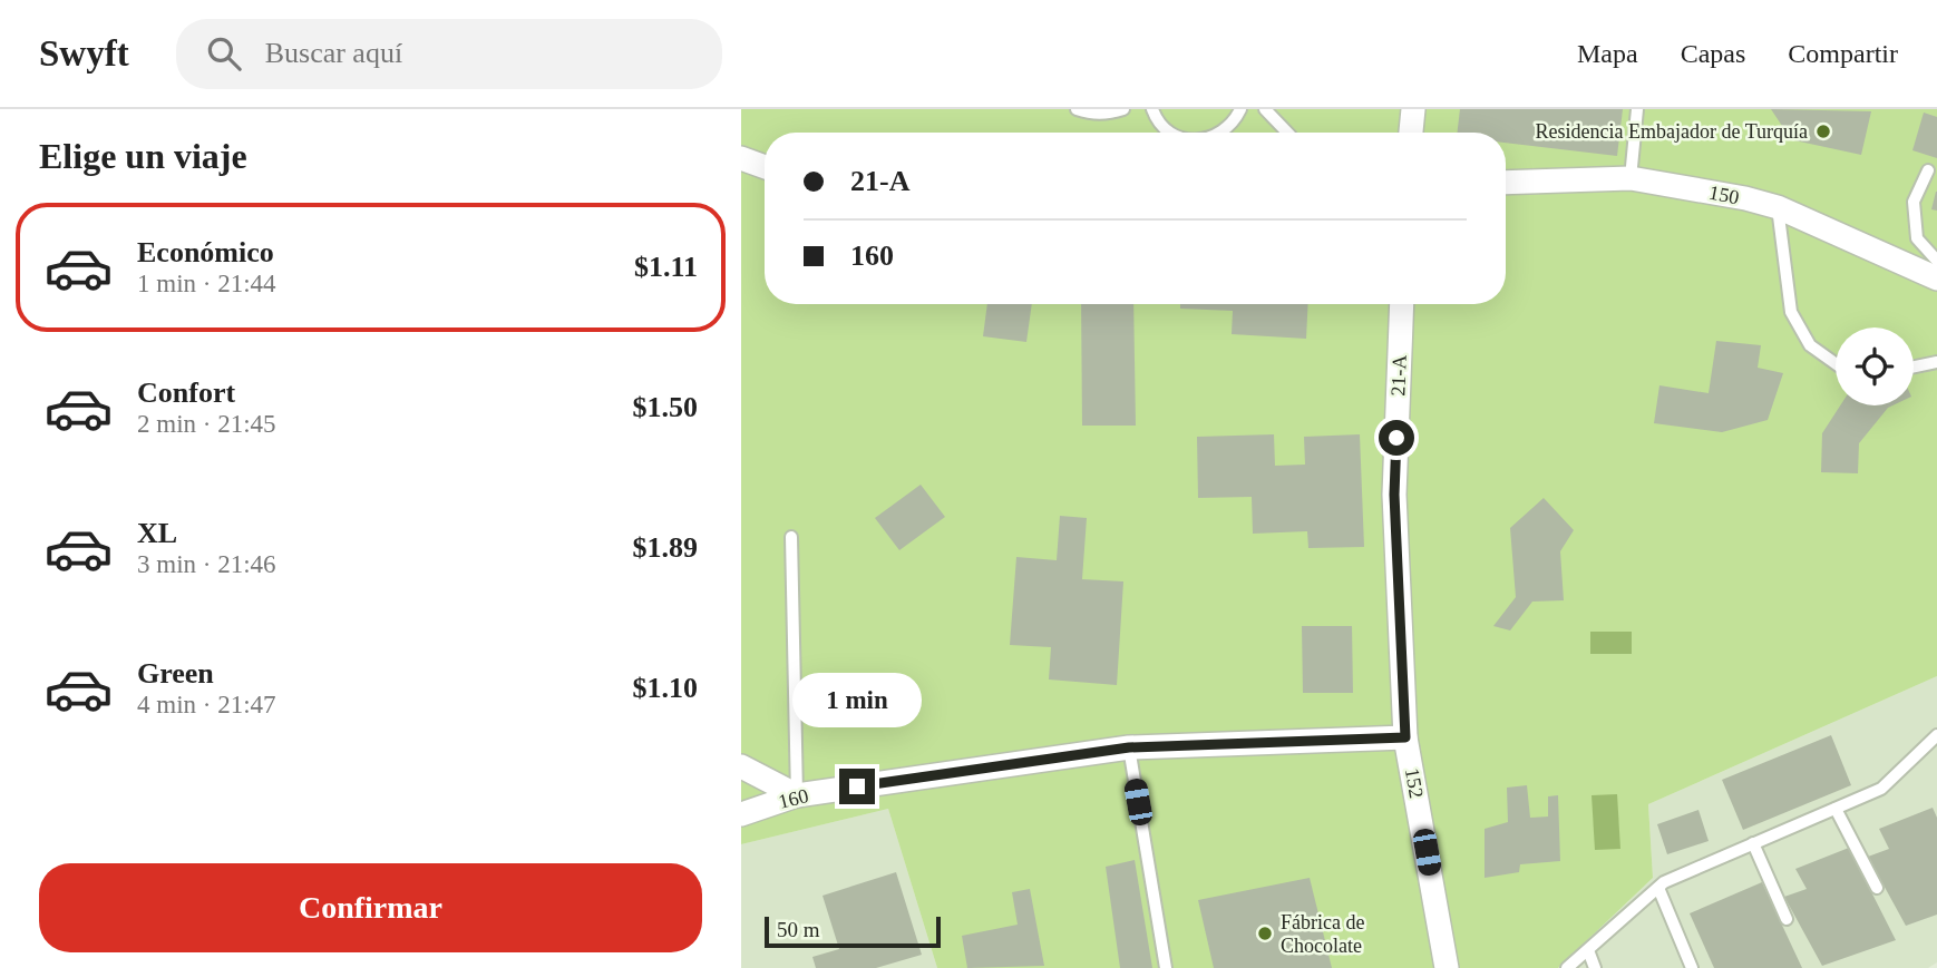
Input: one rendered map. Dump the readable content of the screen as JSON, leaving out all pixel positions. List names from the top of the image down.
{
  "streets": {
    "street": [
      "150",
      "21-A",
      "152",
      "160"
    ]
  },
  "crossings": [
    ["21-A", "152"],
    ["21-A", "160"],
    ["152", "160"]
  ],
  "places": ["Residencia Embajador de Turquía", "Fábrica de Chocolate"],
  "scale_bar": "50 m",
  "page": {
    "header": "Swyft",
    "search": "Buscar aquí",
    "nav": ["Mapa", "Capas", "Compartir"],
    "heading": "Elige un viaje",
    "banner": ["21-A", "160"],
    "list": [
      {
        "name": "Económico",
        "note": "1 min · 21:44",
        "value": "$1.11"
      },
      {
        "name": "Confort",
        "note": "2 min · 21:45",
        "value": "$1.50"
      },
      {
        "name": "XL",
        "note": "3 min · 21:46",
        "value": "$1.89"
      },
      {
        "name": "Green",
        "note": "4 min · 21:47",
        "value": "$1.10"
      }
    ],
    "bubble": "1 min",
    "buttons": "Confirmar",
    "scale": "50 m"
  }
}
